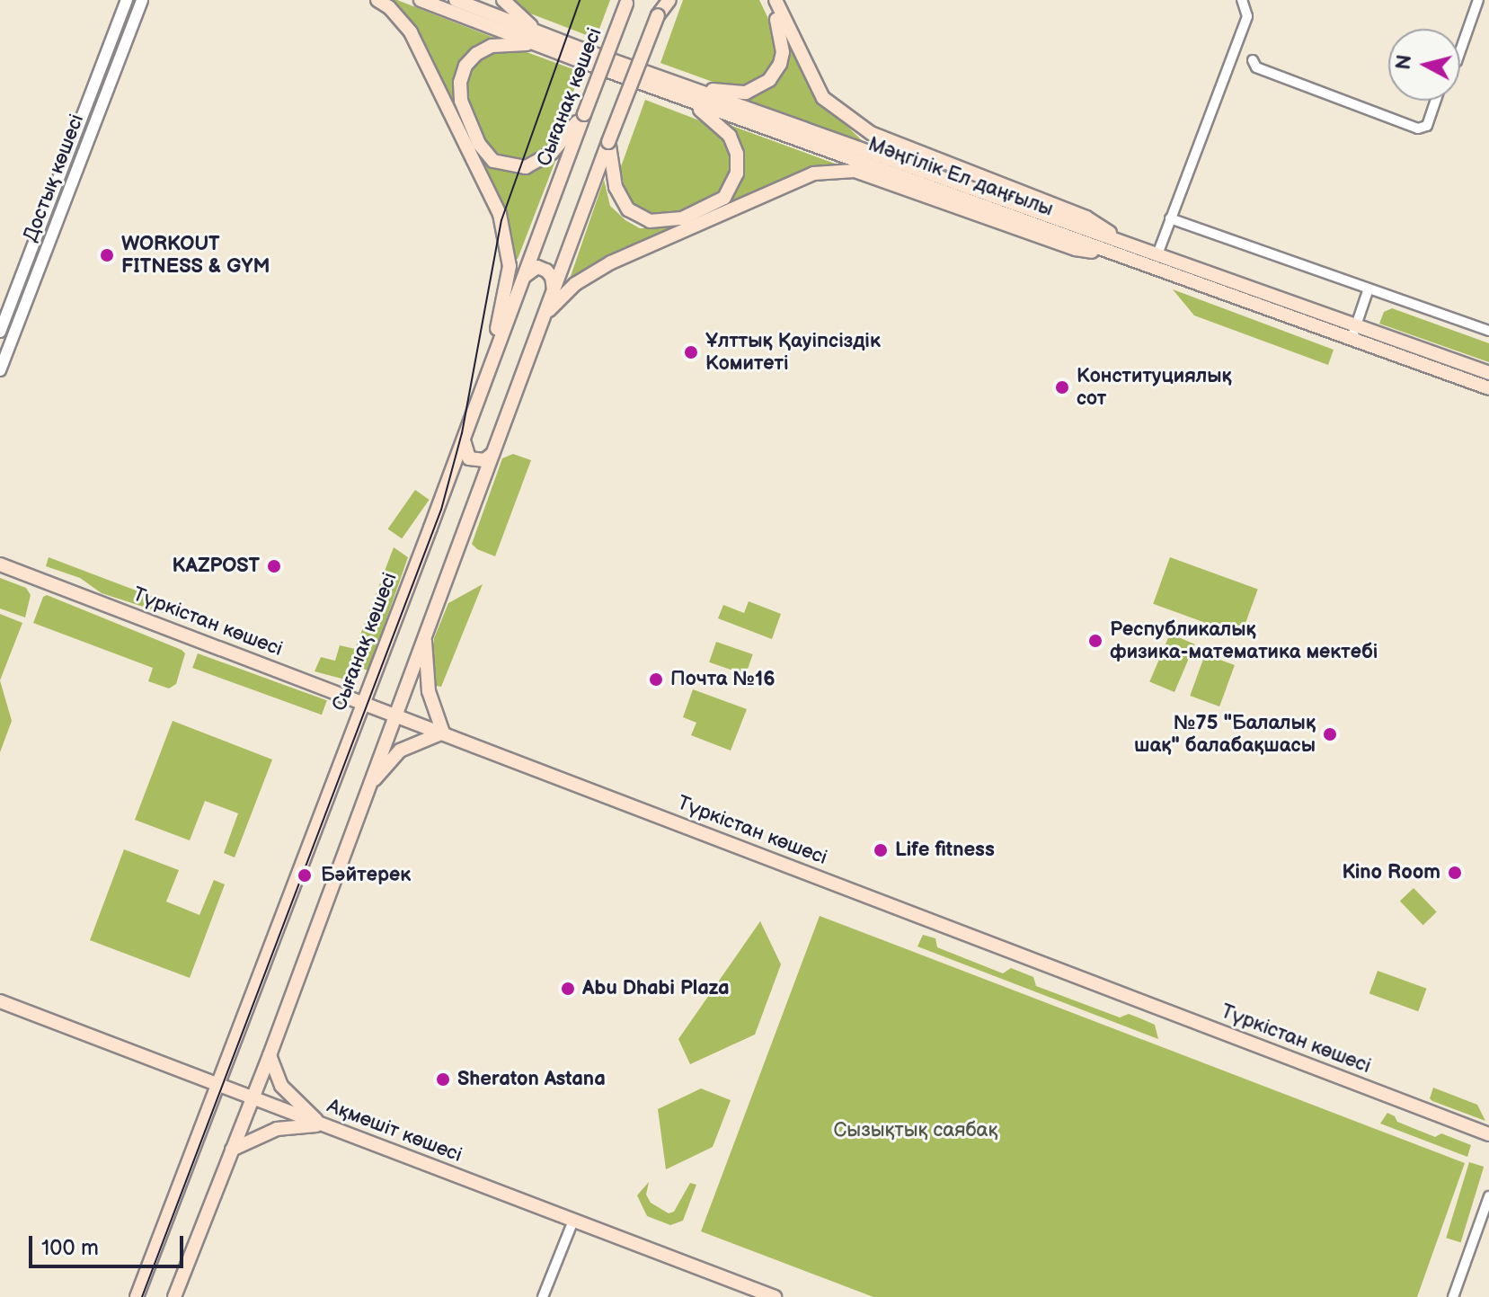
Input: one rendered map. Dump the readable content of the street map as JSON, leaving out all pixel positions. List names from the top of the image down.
{
  "streets": {
    "main road": [
      "Сығанақ көшесі",
      "Мәңгілік Ел даңғылы",
      "Түркістан көшесі",
      "Ақмешіт көшесі"
    ],
    "street": ["Достық көшесі"]
  },
  "crossings": [
    ["Сығанақ көшесі", "Түркістан көшесі"],
    ["Сығанақ көшесі", "Ақмешіт көшесі"]
  ],
  "parks": ["Сызықтық саябақ"],
  "places": [
    "WORKOUT FITNESS & GYM",
    "Ұлттық Қауіпсіздік Комитеті",
    "Конституциялық сот",
    "KAZPOST",
    "Республикалық физика-математика мектебі",
    "Почта №16",
    "№75 \"Балалық шақ\" балабақшасы",
    "Life fitness",
    "Kino Room",
    "Бәйтерек",
    "Abu Dhabi Plaza",
    "Sheraton Astana"
  ],
  "scale_bar": "100 m",
  "north": "left"
}
